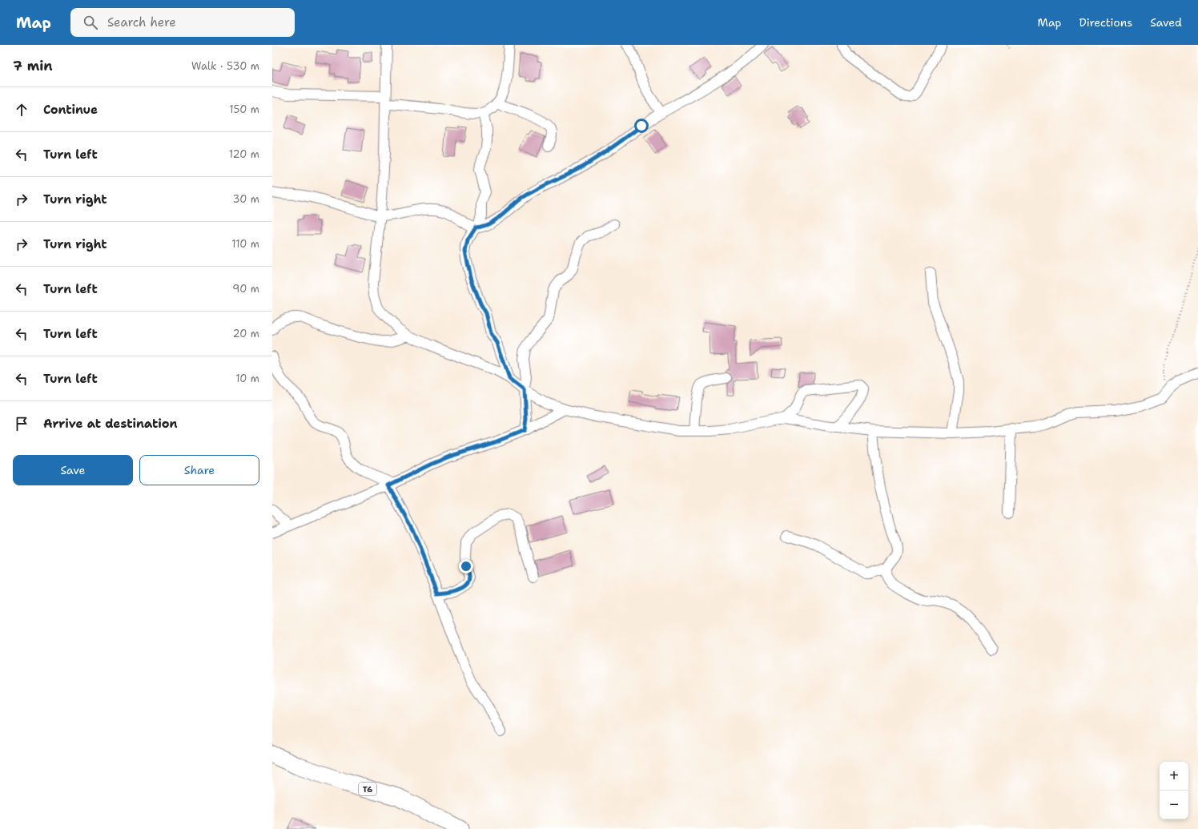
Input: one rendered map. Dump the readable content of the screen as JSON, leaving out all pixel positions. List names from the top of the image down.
{
  "streets": {
    "highway": ["T6"]
  },
  "page": {
    "header": "Map",
    "search": "Search here",
    "nav": ["Map", "Directions", "Saved"],
    "heading": ["7 min", "Walk · 530 m"],
    "list": [
      ["Continue", "150 m"],
      ["Turn left", "120 m"],
      ["Turn right", "30 m"],
      ["Turn right", "110 m"],
      ["Turn left", "90 m"],
      ["Turn left", "20 m"],
      ["Turn left", "10 m"],
      "Arrive at destination"
    ],
    "buttons": ["Save", "Share"],
    "map_buttons": ["+", "−"]
  }
}
